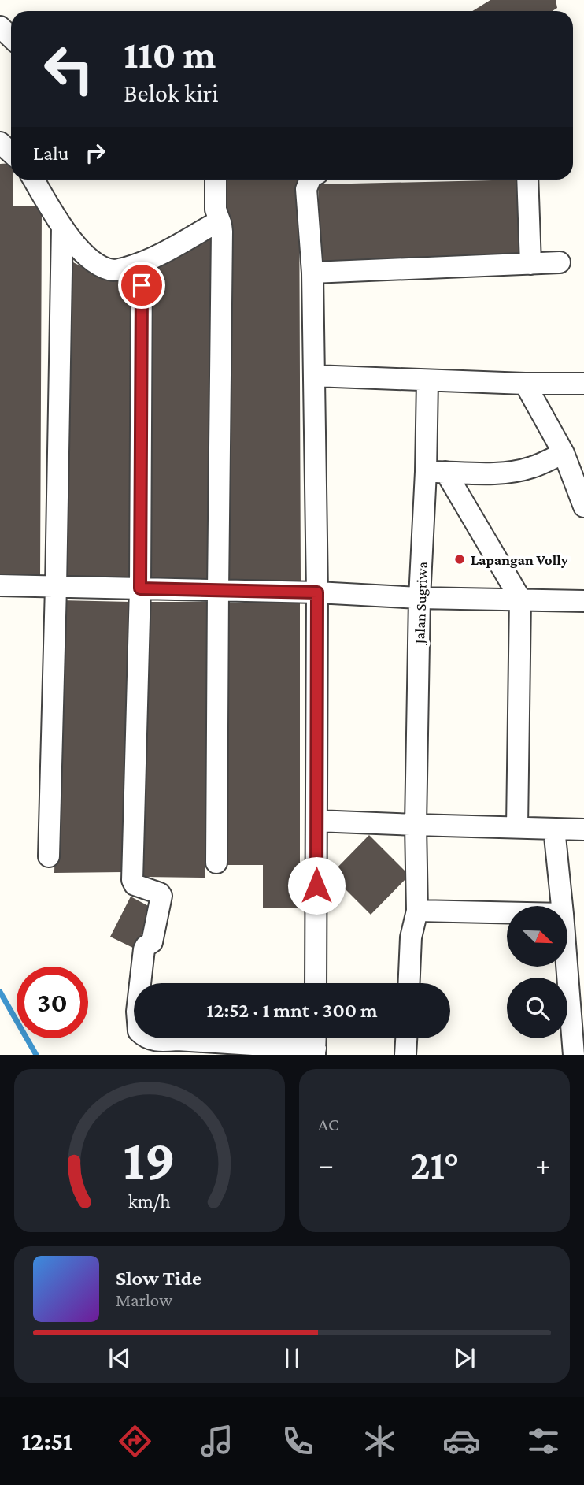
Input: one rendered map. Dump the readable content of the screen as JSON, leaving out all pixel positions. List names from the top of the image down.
{
  "streets": {
    "street": ["Jalan Sugriwa"]
  },
  "places": ["Lapangan Volly"],
  "north": "bottom right",
  "page": {
    "turn": ["110 m", "Belok kiri"],
    "then": "Lalu",
    "limit": "30",
    "trip": "12:52 · 1 mnt · 300 m",
    "tile": "AC",
    "heat": ["−", "21°", "+"],
    "song": ["Slow Tide", "Marlow"],
    "tabs": "12:51",
    "gauge": ["19", "km/h"]
  }
}
